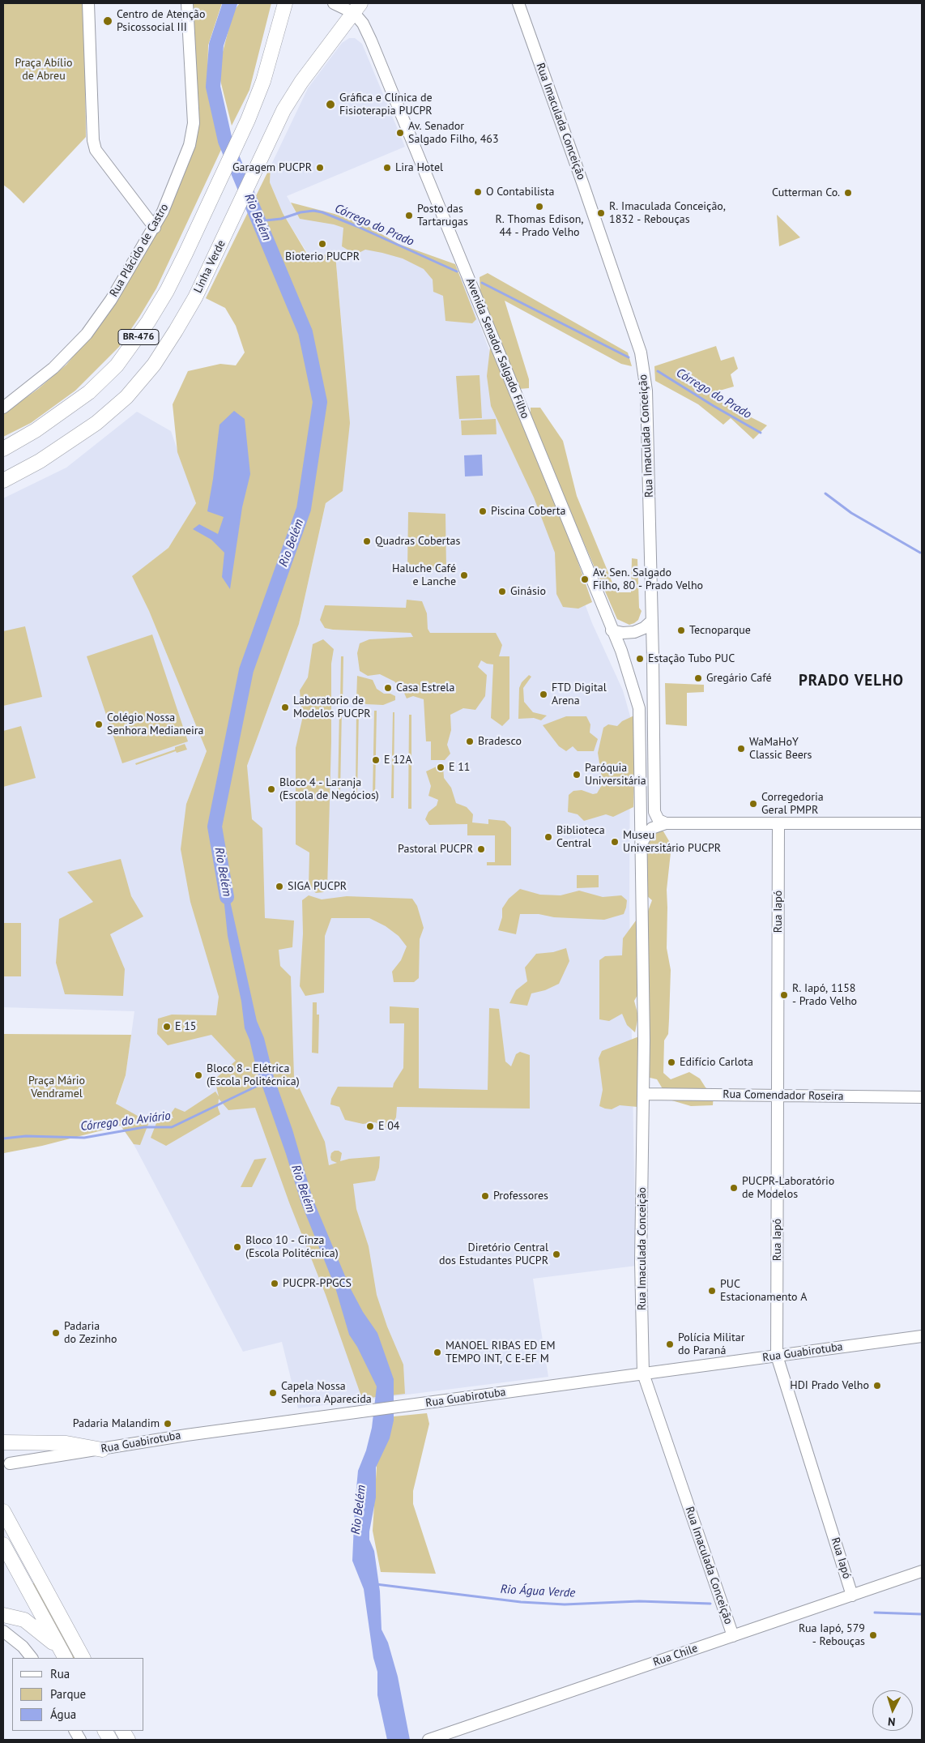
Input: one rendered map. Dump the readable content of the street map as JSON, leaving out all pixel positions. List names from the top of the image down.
{
  "streets": {
    "highway": ["Linha Verde", "BR-476"],
    "main road": [
      "Rua Imaculada Conceição",
      "Rua Plácido de Castro",
      "Avenida Senador Salgado Filho",
      "Rua Iapó",
      "Rua Comendador Roseira",
      "Rua Guabirotuba",
      "Rua Chile"
    ]
  },
  "crossings": [
    ["Rua Imaculada Conceição", "Avenida Senador Salgado Filho"],
    ["Rua Imaculada Conceição", "Rua Comendador Roseira"],
    ["Rua Imaculada Conceição", "Rua Guabirotuba"],
    ["Rua Imaculada Conceição", "Rua Chile"],
    ["Linha Verde", "Avenida Senador Salgado Filho"],
    ["Rua Iapó", "Rua Comendador Roseira"],
    ["Rua Iapó", "Rua Guabirotuba"],
    ["Rua Iapó", "Rua Chile"]
  ],
  "districts": ["PRADO VELHO"],
  "water": [
    "Rio Belém",
    "Córrego do Prado",
    "Córrego do Aviário",
    "Rio Água Verde"
  ],
  "parks": ["Praça Abílio de Abreu", "Praça Mário Vendramel"],
  "places": [
    "Centro de Atenção Psicossocial III",
    "Gráfica e Clínica de Fisioterapia PUCPR",
    "Av. Senador Salgado Filho, 463",
    "Garagem PUCPR",
    "Lira Hotel",
    "O Contabilista",
    "Cutterman Co.",
    "R. Thomas Edison, 44 - Prado Velho",
    "R. Imaculada Conceição, 1832 - Rebouças",
    "Posto das Tartarugas",
    "Bioterio PUCPR",
    "Piscina Coberta",
    "Quadras Cobertas",
    "Haluche Café e Lanche",
    "Av. Sen. Salgado Filho, 80 - Prado Velho",
    "Ginásio",
    "Tecnoparque",
    "Estação Tubo PUC",
    "Gregário Café",
    "Casa Estrela",
    "FTD Digital Arena",
    "Laboratorio de Modelos PUCPR",
    "Colégio Nossa Senhora Medianeira",
    "Bradesco",
    "WaMaHoY Classic Beers",
    "E 12A",
    "E 11",
    "Paróquia Universitária",
    "Bloco 4 - Laranja (Escola de Negócios)",
    "Corregedoria Geral PMPR",
    "Biblioteca Central",
    "Museu Universitário PUCPR",
    "Pastoral PUCPR",
    "SIGA PUCPR",
    "R. Iapó, 1158 - Prado Velho",
    "E 15",
    "Edifício Carlota",
    "Bloco 8 - Elétrica (Escola Politécnica)",
    "E 04",
    "PUCPR-Laboratório de Modelos",
    "Professores",
    "Bloco 10 - Cinza (Escola Politécnica)",
    "Diretório Central dos Estudantes PUCPR",
    "PUCPR-PPGCS",
    "PUC Estacionamento A",
    "Padaria do Zezinho",
    "Polícia Militar do Paraná",
    "MANOEL RIBAS ED EM TEMPO INT, C E-EF M",
    "HDI Prado Velho",
    "Capela Nossa Senhora Aparecida",
    "Padaria Malandim",
    "Rua Iapó, 579 - Rebouças"
  ],
  "legend": ["Rua", "Parque", "Água"],
  "north": "bottom"
}
